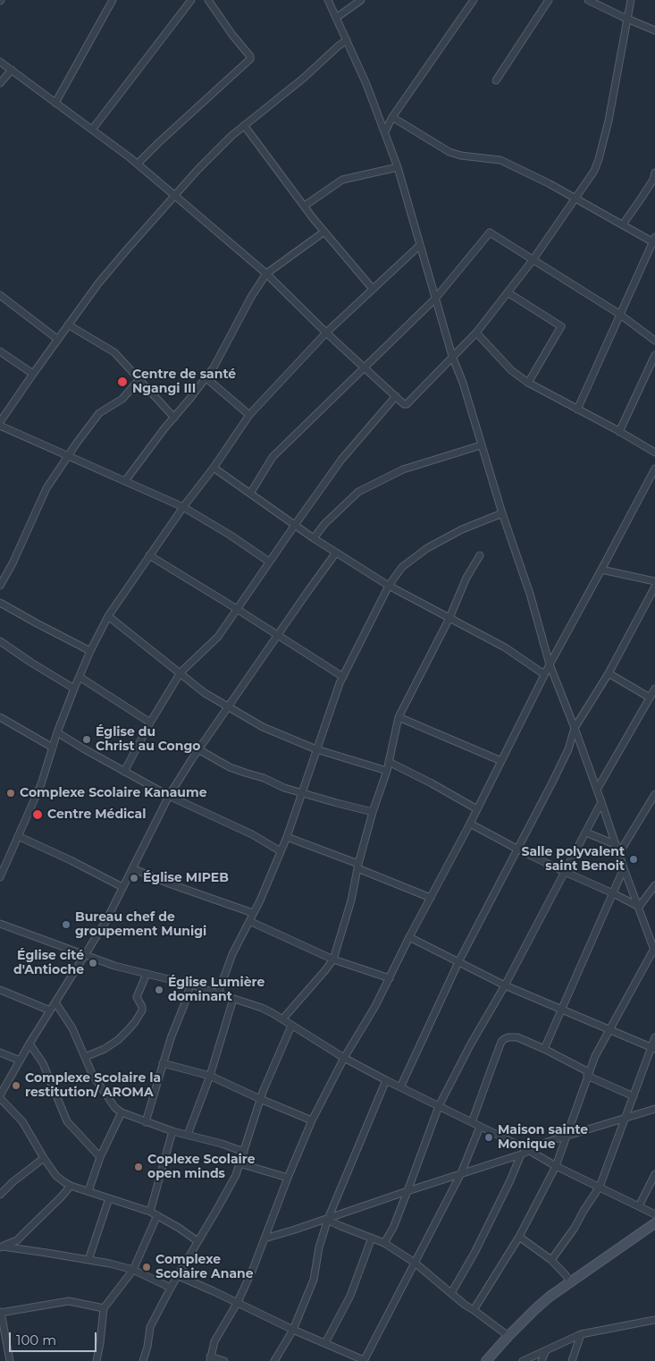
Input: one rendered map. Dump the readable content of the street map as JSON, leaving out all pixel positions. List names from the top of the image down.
{
  "places": [
    "Centre de santé Ngangi III",
    "Église du Christ au Congo",
    "Complexe Scolaire Kanaume",
    "Centre Médical",
    "Salle polyvalent saint Benoit",
    "Église MIPEB",
    "Bureau chef de groupement Munigi",
    "Église cité d'Antioche",
    "Église Lumière dominant",
    "Complexe Scolaire la restitution/ AROMA",
    "Maison sainte Monique",
    "Coplexe Scolaire open minds",
    "Complexe Scolaire Anane"
  ],
  "scale_bar": "100 m"
}
